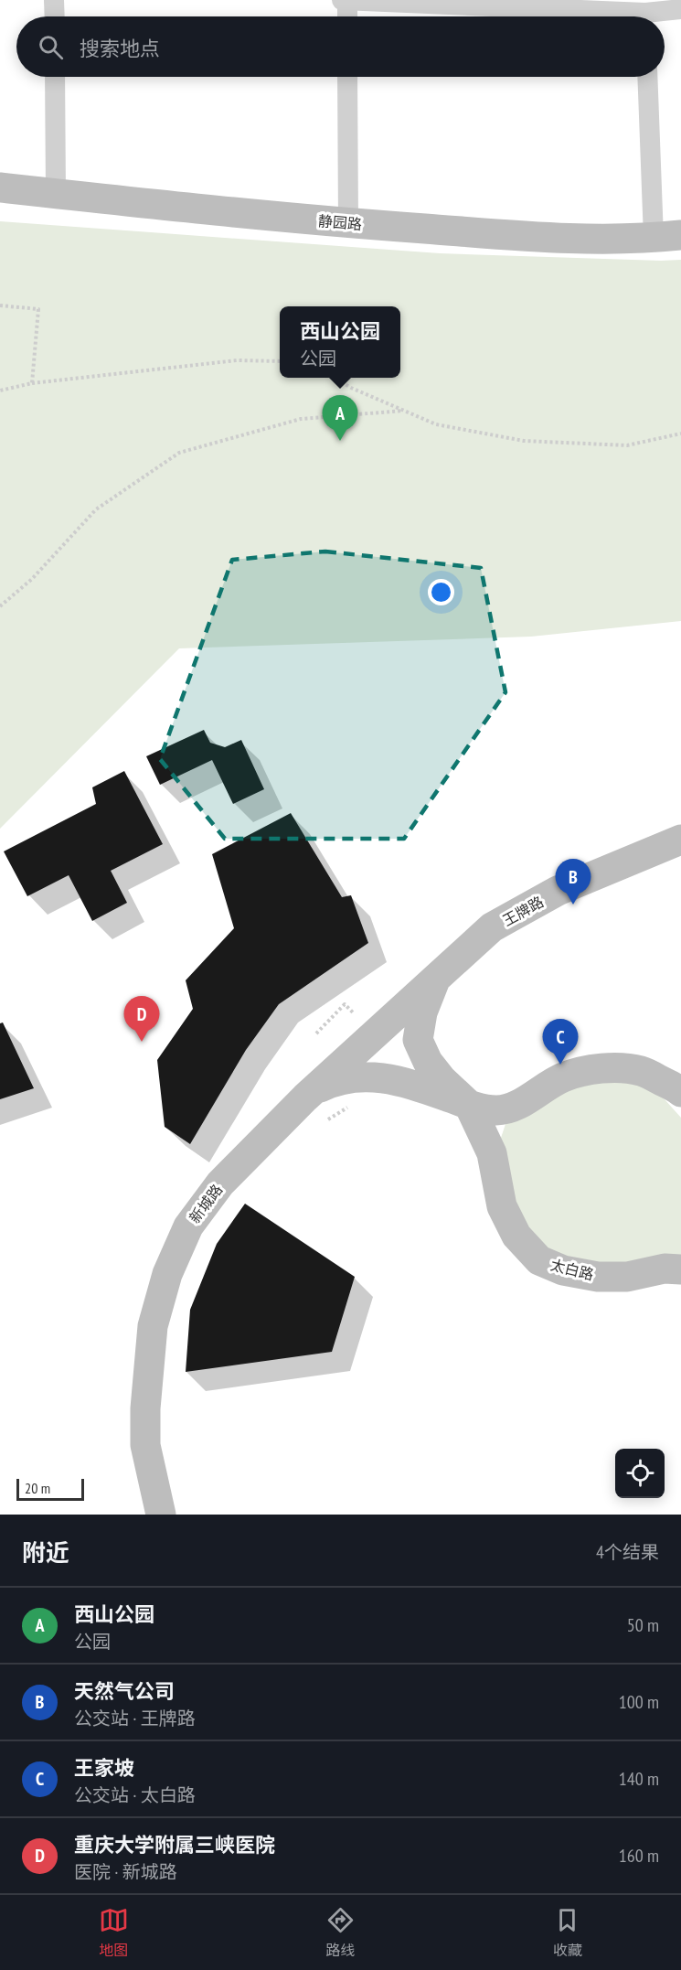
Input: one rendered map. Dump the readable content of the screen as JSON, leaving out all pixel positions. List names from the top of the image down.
{
  "streets": {
    "main road": [
      "静园路",
      "王牌路",
      "新城路",
      "太白路"
    ]
  },
  "crossings": [
    ["王牌路", "新城路"],
    ["王牌路", "太白路"],
    ["新城路", "太白路"]
  ],
  "scale_bar": "20 m",
  "page": {
    "search": "搜索地点",
    "popup": ["西山公园", "公园"],
    "pins": [
      "A",
      "B",
      "D",
      "C"
    ],
    "scale": "20 m",
    "heading": ["附近", "4个结果"],
    "list": [
      {
        "mark": "A",
        "name": "西山公园",
        "note": "公园",
        "value": "50 m"
      },
      {
        "mark": "B",
        "name": "天然气公司",
        "note": "公交站 · 王牌路",
        "value": "100 m"
      },
      {
        "mark": "C",
        "name": "王家坡",
        "note": "公交站 · 太白路",
        "value": "140 m"
      },
      {
        "mark": "D",
        "name": "重庆大学附属三峡医院",
        "note": "医院 · 新城路",
        "value": "160 m"
      }
    ],
    "nav": ["地图", "路线", "收藏"]
  }
}
